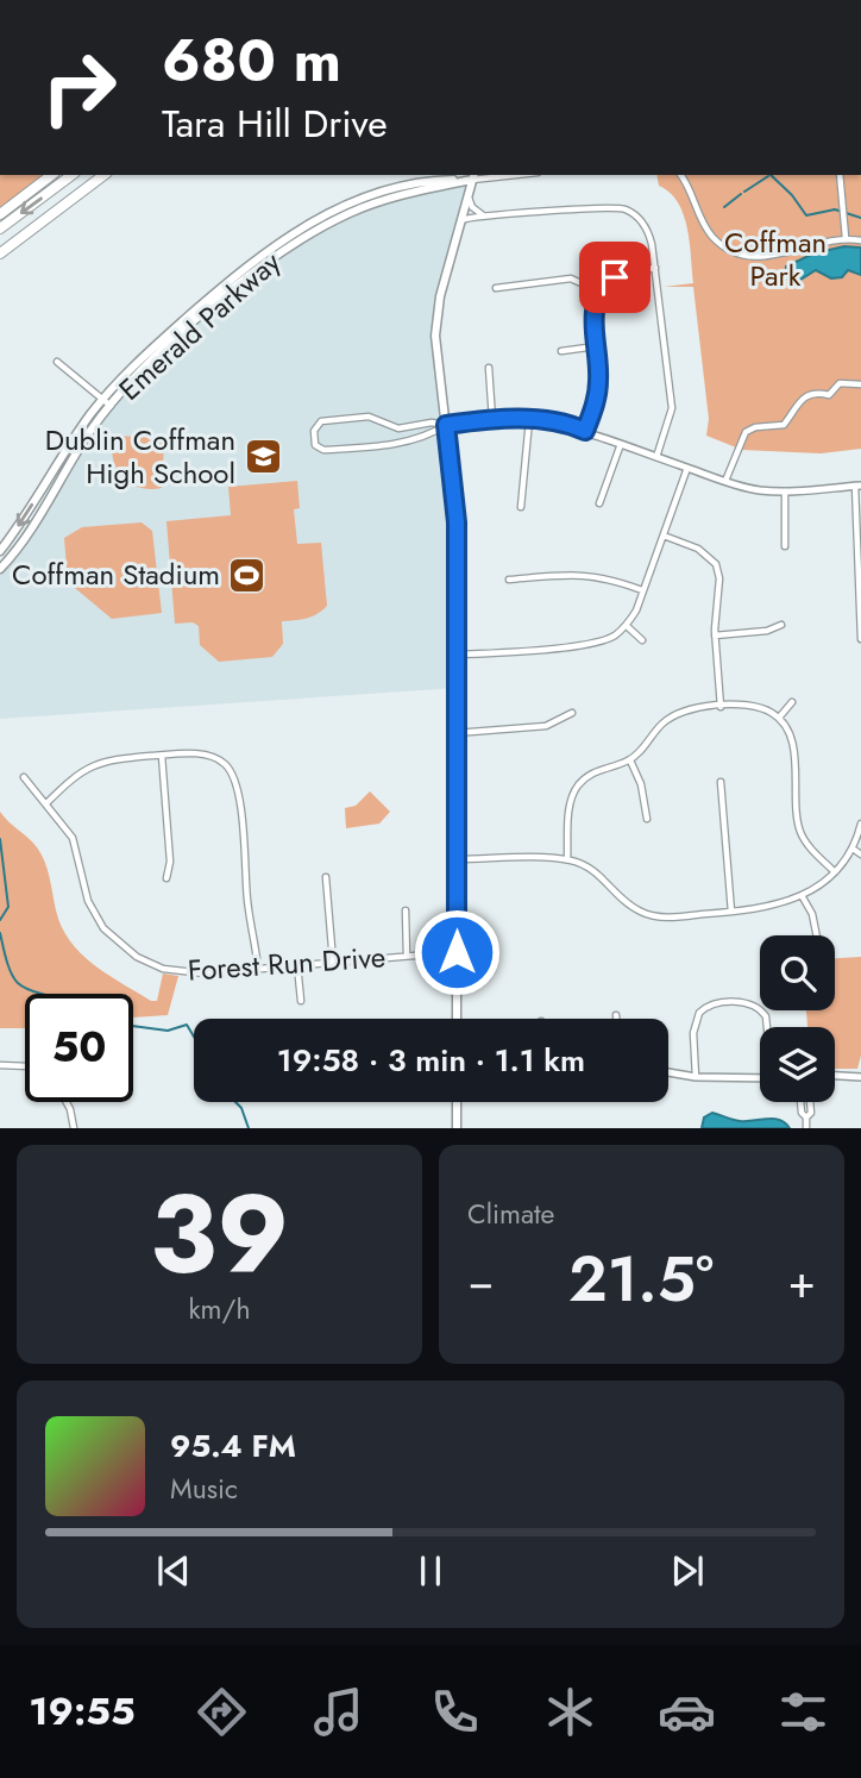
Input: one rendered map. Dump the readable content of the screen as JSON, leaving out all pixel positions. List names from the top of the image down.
{
  "streets": {
    "main road": ["Emerald Parkway"],
    "street": ["Forest Run Drive"]
  },
  "parks": ["Coffman Park"],
  "places": {
    "school or university": ["Dublin Coffman High School"],
    "sports": ["Coffman Stadium"]
  },
  "page": {
    "turn": ["680 m", "Tara Hill Drive"],
    "limit": "50",
    "trip": "19:58 · 3 min · 1.1 km",
    "tile": [
      ["39", "km/h"],
      "Climate"
    ],
    "heat": ["−", "21.5°", "+"],
    "song": ["95.4 FM", "Music"],
    "tabs": "19:55"
  }
}
